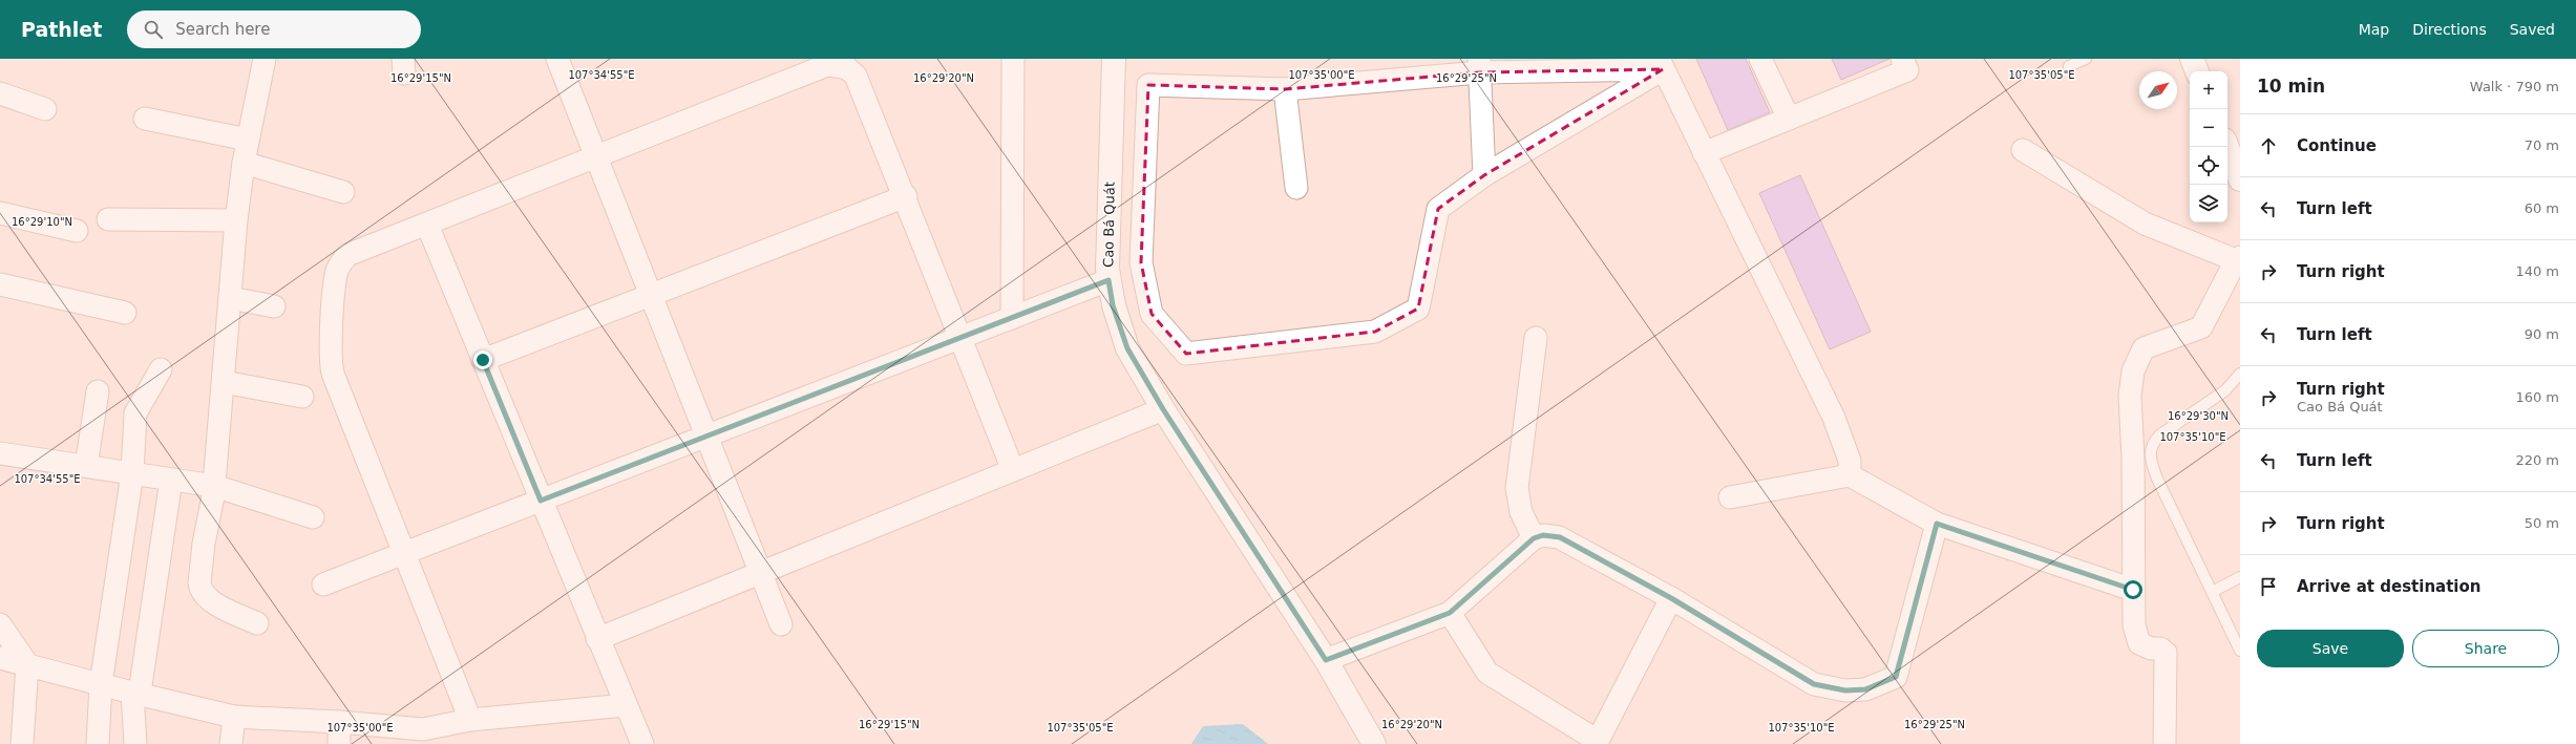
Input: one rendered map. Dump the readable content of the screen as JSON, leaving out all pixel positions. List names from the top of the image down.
{
  "streets": {
    "street": ["Cao Bá Quát"]
  },
  "north": "top right",
  "page": {
    "header": "Pathlet",
    "search": "Search here",
    "nav": ["Map", "Directions", "Saved"],
    "heading": ["10 min", "Walk · 790 m"],
    "map_buttons": ["+", "−"],
    "list": [
      ["Continue", "70 m"],
      ["Turn left", "60 m"],
      ["Turn right", "140 m"],
      ["Turn left", "90 m"],
      ["Turn right", "Cao Bá Quát", "160 m"],
      ["Turn left", "220 m"],
      ["Turn right", "50 m"],
      "Arrive at destination"
    ],
    "buttons": ["Save", "Share"]
  },
  "coordinates": [
    "107°34'55\"E",
    "107°35'00\"E",
    "107°35'05\"E",
    "16°29'15\"N",
    "16°29'20\"N",
    "16°29'25\"N",
    "16°29'10\"N",
    "16°29'30\"N",
    "107°35'10\"E"
  ]
}
